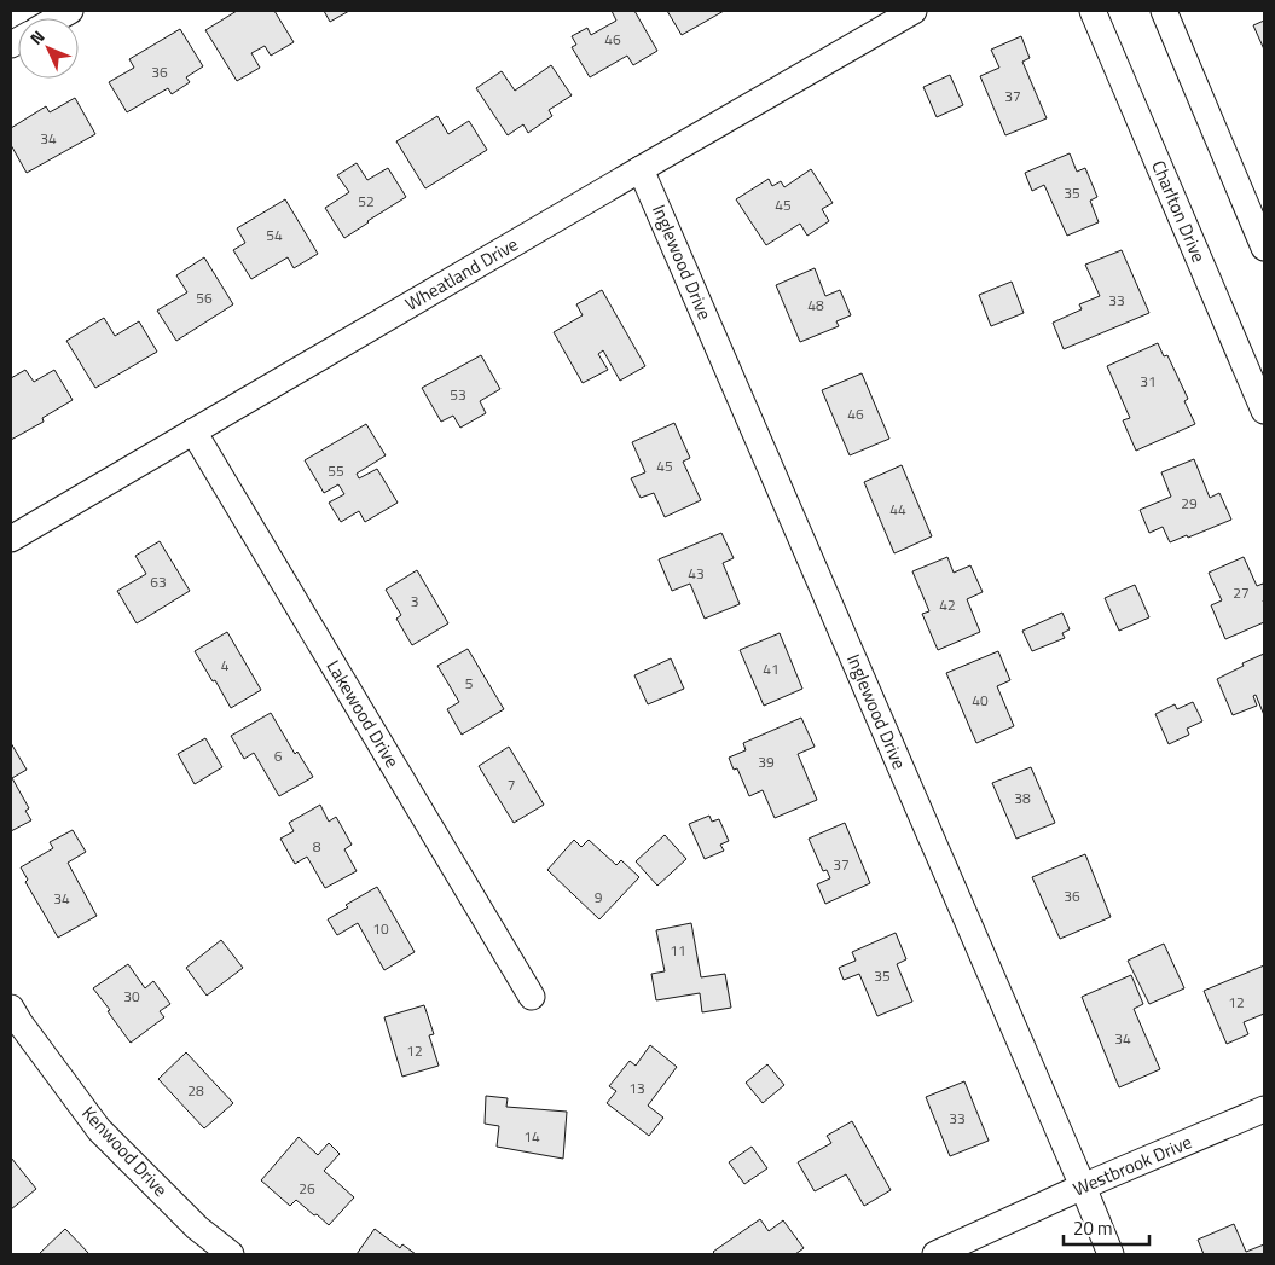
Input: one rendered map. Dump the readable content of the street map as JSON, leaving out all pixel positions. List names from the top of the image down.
{
  "streets": {
    "street": [
      "Charlton Drive",
      "Inglewood Drive",
      "Wheatland Drive",
      "Lakewood Drive",
      "Kenwood Drive",
      "Westbrook Drive"
    ]
  },
  "crossings": [
    ["Inglewood Drive", "Wheatland Drive"],
    ["Inglewood Drive", "Westbrook Drive"],
    ["Wheatland Drive", "Lakewood Drive"]
  ],
  "house_numbers": [
    "46",
    "36",
    "37",
    "34",
    "35",
    "52",
    "45",
    "54",
    "56",
    "33",
    "48",
    "31",
    "53",
    "46",
    "45",
    "55",
    "29",
    "44",
    "43",
    "63",
    "27",
    "3",
    "42",
    "4",
    "41",
    "5",
    "40",
    "6",
    "39",
    "7",
    "38",
    "8",
    "37",
    "36",
    "9",
    "34",
    "10",
    "11",
    "35",
    "30",
    "12",
    "34",
    "12",
    "13",
    "28",
    "33",
    "14",
    "26"
  ],
  "scale_bar": "20 m",
  "north": "top left"
}
